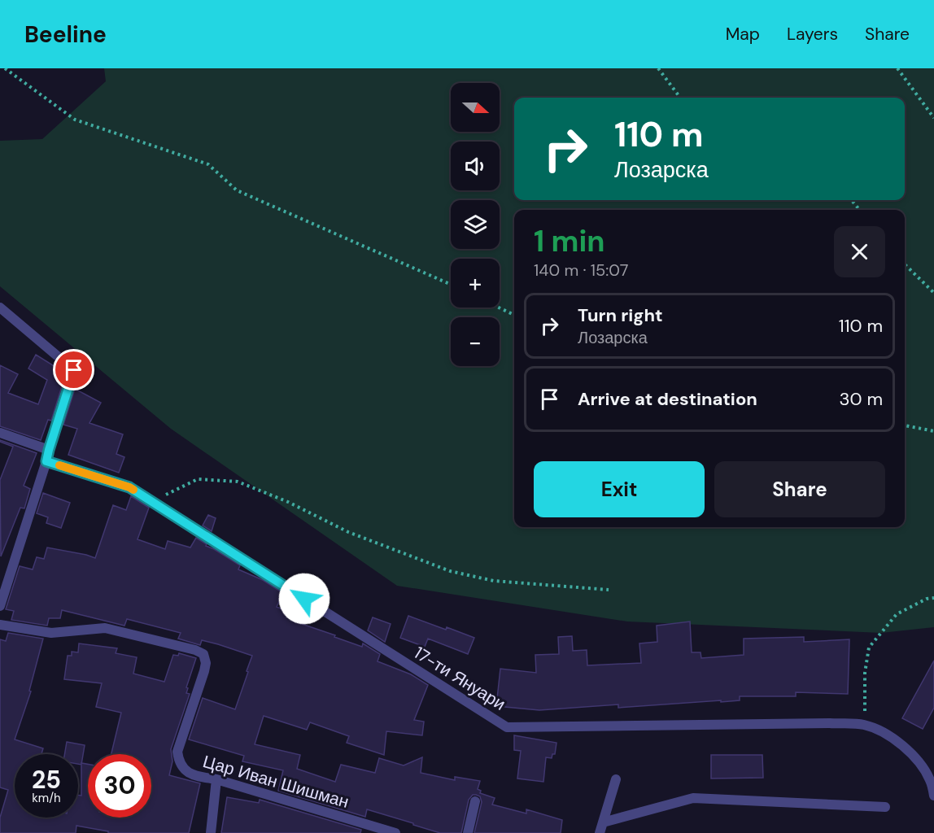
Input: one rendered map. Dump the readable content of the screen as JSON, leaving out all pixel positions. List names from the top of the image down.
{
  "streets": {
    "street": ["17-ти Януари", "Цар Иван Шишман"]
  },
  "north": "right",
  "page": {
    "header": "Beeline",
    "nav": ["Map", "Layers", "Share"],
    "map_buttons": ["+", "−"],
    "turn": ["110 m", "Лозарска"],
    "heading": ["1 min", "140 m · 15:07"],
    "list": [
      {
        "name": "Turn right",
        "note": "Лозарска",
        "value": "110 m"
      },
      {
        "name": "Arrive at destination",
        "value": "30 m"
      }
    ],
    "buttons": ["Exit", "Share"],
    "speed": "25 km/h",
    "limit": "30"
  }
}
